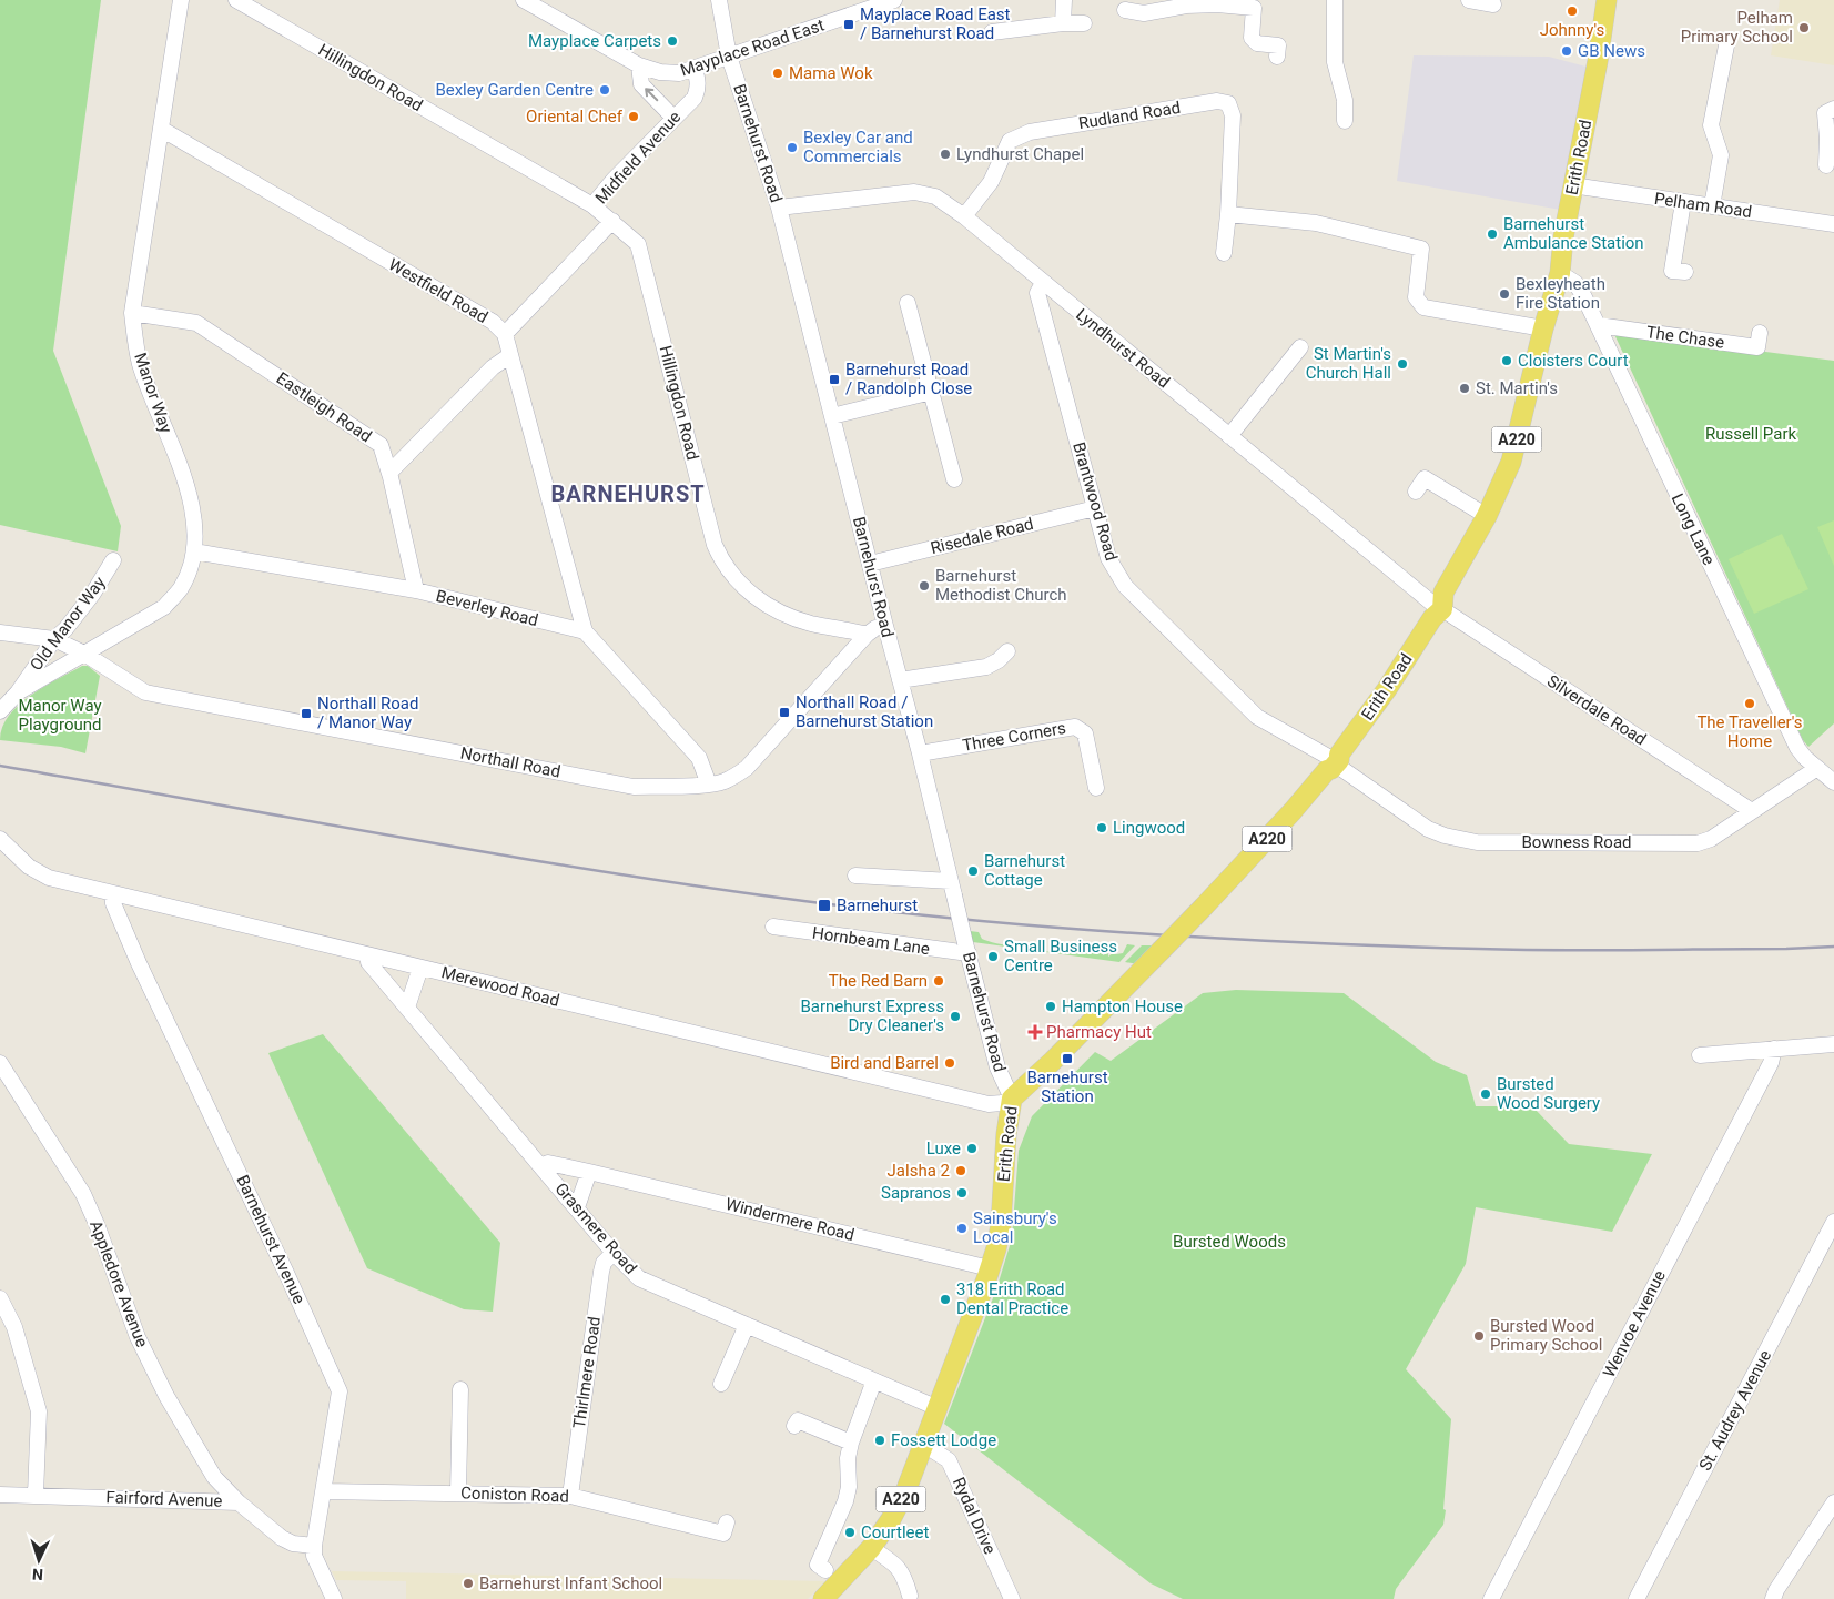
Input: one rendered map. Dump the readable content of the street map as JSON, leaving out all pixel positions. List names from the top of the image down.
{
  "streets": {
    "main road": ["Erith Road", "A220"],
    "street": [
      "Mayplace Road East",
      "Hillingdon Road",
      "Rudland Road",
      "Barnehurst Road",
      "Midfield Avenue",
      "Pelham Road",
      "Westfield Road",
      "The Chase",
      "Lyndhurst Road",
      "Manor Way",
      "Eastleigh Road",
      "Brantwood Road",
      "Long Lane",
      "Risedale Road",
      "Beverley Road",
      "Old Manor Way",
      "Silverdale Road",
      "Three Corners",
      "Northall Road",
      "Bowness Road",
      "Hornbeam Lane",
      "Merewood Road",
      "Windermere Road",
      "Grasmere Road",
      "Barnehurst Avenue",
      "Appledore Avenue",
      "Wenvoe Avenue",
      "Thirlmere Road",
      "St. Audrey Avenue",
      "Coniston Road",
      "Fairford Avenue",
      "Rydal Drive"
    ]
  },
  "crossings": [
    ["Mayplace Road East", "Barnehurst Road"],
    ["Mayplace Road East", "Midfield Avenue"],
    ["Hillingdon Road", "Midfield Avenue"],
    ["Hillingdon Road", "Northall Road"],
    ["Rudland Road", "Lyndhurst Road"],
    ["Barnehurst Road", "Erith Road"],
    ["Barnehurst Road", "Lyndhurst Road"],
    ["Barnehurst Road", "Risedale Road"],
    ["Barnehurst Road", "Three Corners"],
    ["Barnehurst Road", "Northall Road"],
    ["Barnehurst Road", "Hornbeam Lane"],
    ["Barnehurst Road", "Merewood Road"],
    ["Midfield Avenue", "Westfield Road"],
    ["Erith Road", "Pelham Road"],
    ["Erith Road", "Lyndhurst Road"],
    ["Erith Road", "Brantwood Road"],
    ["Erith Road", "Long Lane"],
    ["Erith Road", "Silverdale Road"],
    ["Erith Road", "Bowness Road"],
    ["Erith Road", "Merewood Road"],
    ["Erith Road", "Windermere Road"],
    ["Erith Road", "Grasmere Road"],
    ["Erith Road", "Rydal Drive"],
    ["Westfield Road", "Manor Way"],
    ["Westfield Road", "Beverley Road"],
    ["The Chase", "Long Lane"],
    ["Lyndhurst Road", "Brantwood Road"],
    ["Lyndhurst Road", "Silverdale Road"],
    ["Manor Way", "Eastleigh Road"],
    ["Manor Way", "Beverley Road"],
    ["Manor Way", "Old Manor Way"],
    ["Manor Way", "Northall Road"],
    ["Eastleigh Road", "Beverley Road"],
    ["Brantwood Road", "Risedale Road"],
    ["Brantwood Road", "Bowness Road"],
    ["Long Lane", "Bowness Road"],
    ["Old Manor Way", "Northall Road"],
    ["Silverdale Road", "Bowness Road"],
    ["Merewood Road", "Grasmere Road"],
    ["Merewood Road", "Barnehurst Avenue"],
    ["Windermere Road", "Grasmere Road"],
    ["Grasmere Road", "Thirlmere Road"],
    ["Barnehurst Avenue", "Coniston Road"],
    ["Barnehurst Avenue", "Fairford Avenue"],
    ["Appledore Avenue", "Fairford Avenue"],
    ["Thirlmere Road", "Coniston Road"]
  ],
  "districts": ["BARNEHURST"],
  "parks": ["Russell Park", "Manor Way Playground", "Bursted Woods"],
  "places": {
    "other": [
      "Johnny's",
      "Pelham Primary School",
      "Mayplace Carpets",
      "GB News",
      "Mama Wok",
      "Bexley Garden Centre",
      "Oriental Chef",
      "Bexley Car and Commercials",
      "Lyndhurst Chapel",
      "Barnehurst Ambulance Station",
      "Bexleyheath Fire Station",
      "Cloisters Court",
      "St Martin's Church Hall",
      "St. Martin's",
      "Barnehurst Methodist Church",
      "The Traveller's Home",
      "Lingwood",
      "Barnehurst Cottage",
      "Small Business Centre",
      "The Red Barn",
      "Hampton House",
      "Barnehurst Express Dry Cleaner's",
      "Bird and Barrel",
      "Bursted Wood Surgery",
      "Luxe",
      "Jalsha 2",
      "Sapranos",
      "Sainsbury's Local",
      "318 Erith Road Dental Practice",
      "Bursted Wood Primary School",
      "Fossett Lodge",
      "Courtleet",
      "Barnehurst Infant School"
    ],
    "transit": [
      "Mayplace Road East / Barnehurst Road",
      "Barnehurst Road / Randolph Close",
      "Northall Road / Barnehurst Station",
      "Northall Road / Manor Way",
      "Barnehurst",
      "Barnehurst Station"
    ],
    "health": ["Pharmacy Hut"]
  },
  "north": "bottom"
}
